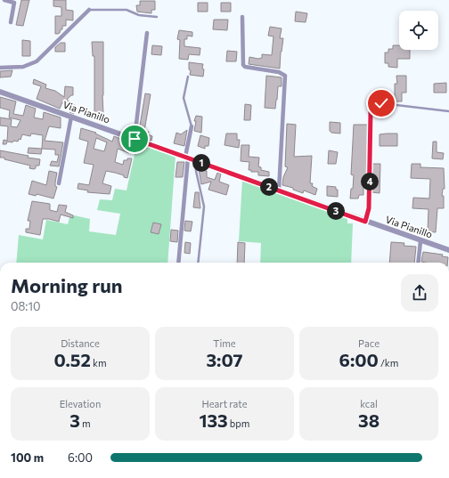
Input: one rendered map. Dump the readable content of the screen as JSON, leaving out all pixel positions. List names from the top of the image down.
{
  "streets": {
    "street": ["Via Pianillo"]
  },
  "page": {
    "pins": [
      "1",
      "4",
      "2",
      "3"
    ],
    "heading": ["Morning run", "08:10"],
    "stats": [
      ["Distance", "0.52 km"],
      ["Time", "3:07"],
      ["Pace", "6:00 /km"],
      ["Elevation", "3 m"],
      ["Heart rate", "133 bpm"],
      ["kcal", "38"]
    ],
    "list": [
      {
        "name": "100 m",
        "note": "6:00"
      }
    ]
  }
}
